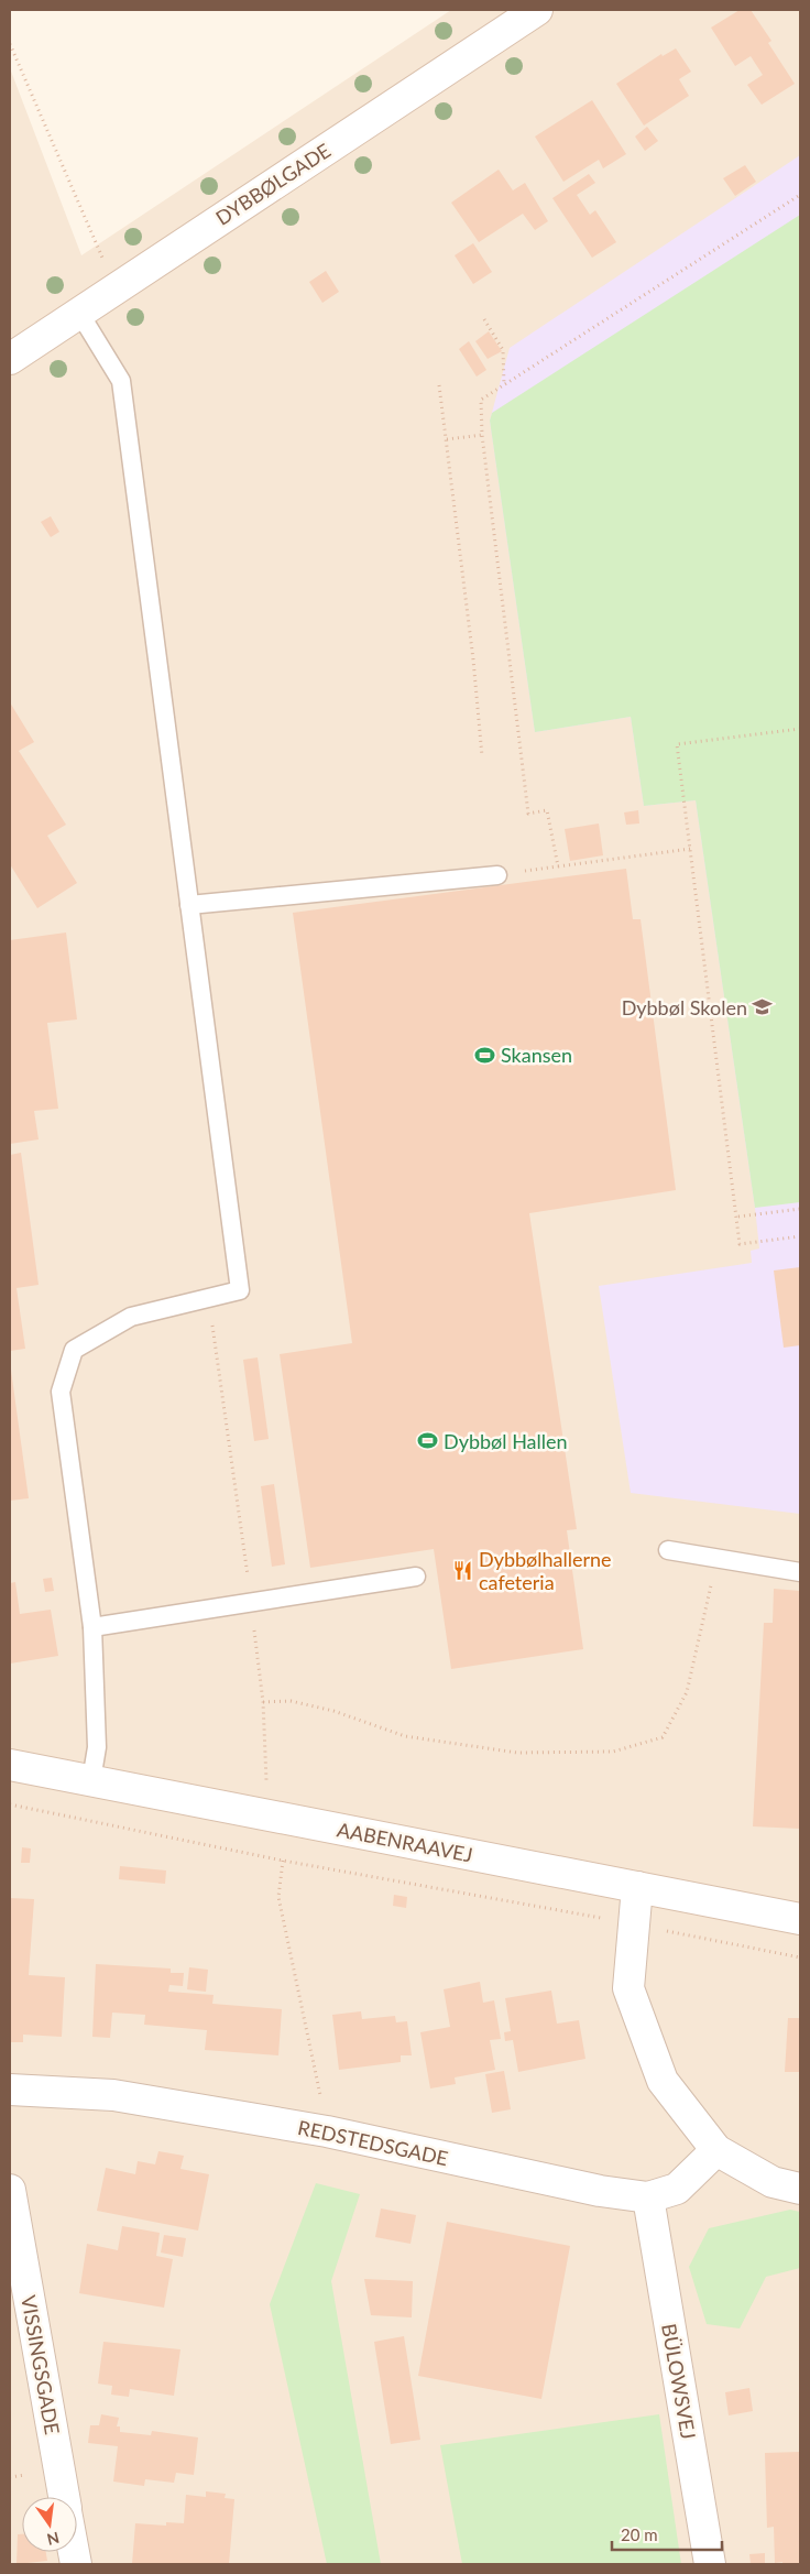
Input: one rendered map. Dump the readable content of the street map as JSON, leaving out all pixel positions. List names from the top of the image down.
{
  "streets": {
    "street": [
      "DYBBØLGADE",
      "AABENRAAVEJ",
      "REDSTEDSGADE",
      "VISSINGSGADE",
      "BÜLOWSVEJ"
    ]
  },
  "crossings": [
    ["REDSTEDSGADE", "BÜLOWSVEJ"]
  ],
  "places": {
    "school or university": ["Dybbøl Skolen"],
    "sports": ["Skansen", "Dybbøl Hallen"],
    "restaurant": ["Dybbølhallerne cafeteria"]
  },
  "scale_bar": "20 m",
  "north": "bottom"
}
